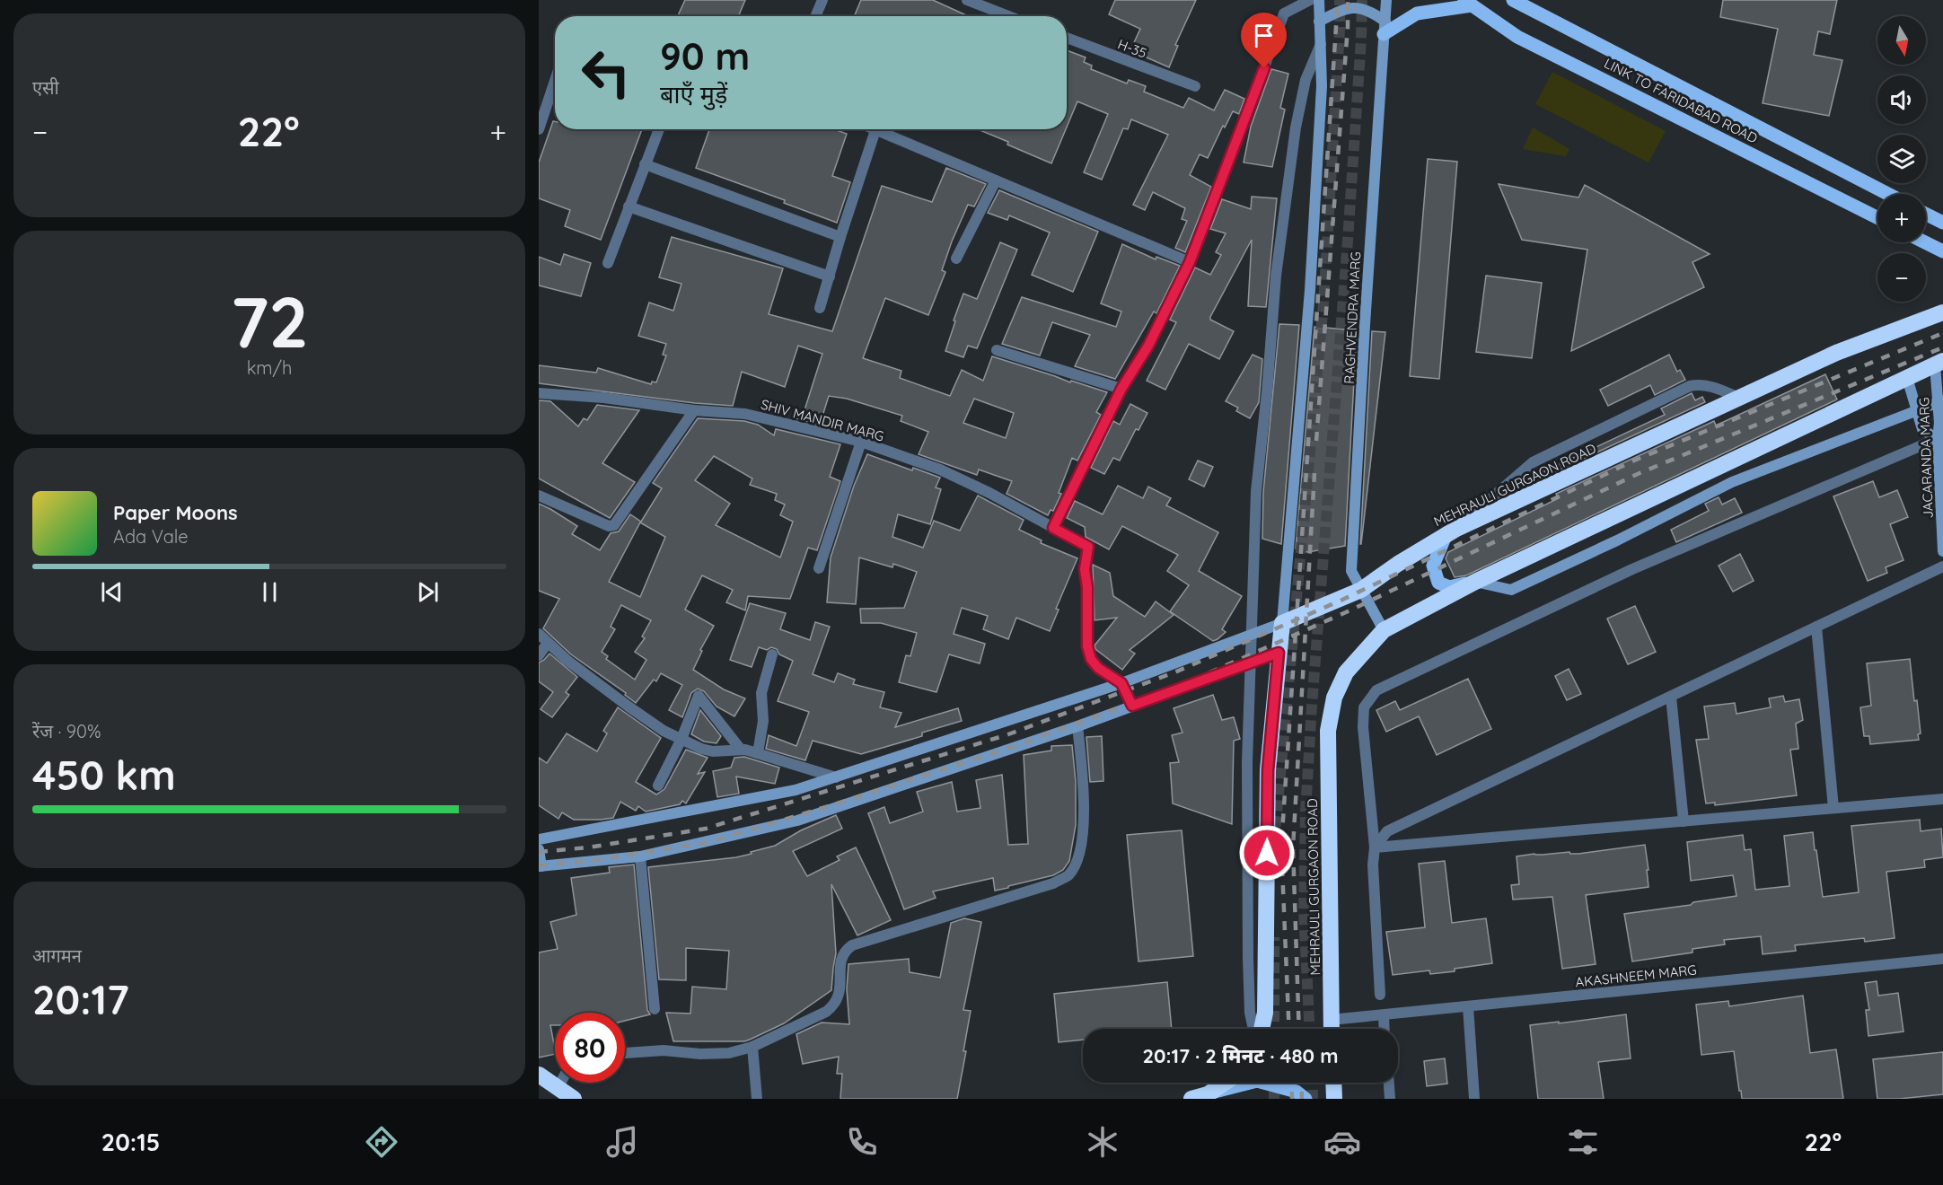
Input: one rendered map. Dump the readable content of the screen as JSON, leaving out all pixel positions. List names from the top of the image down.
{
  "streets": {
    "highway": ["MEHRAULI GURGAON ROAD"],
    "main road": ["LINK TO FARIDABAD ROAD"],
    "street": [
      "H-35",
      "RAGHVENDRA MARG",
      "SHIV MANDIR MARG",
      "JACARANDA MARG",
      "AKASHNEEM MARG"
    ]
  },
  "crossings": [
    ["RAGHVENDRA MARG", "MEHRAULI GURGAON ROAD"],
    ["JACARANDA MARG", "MEHRAULI GURGAON ROAD"],
    ["MEHRAULI GURGAON ROAD", "AKASHNEEM MARG"]
  ],
  "north": "bottom",
  "page": {
    "tile": [
      "एसी",
      ["72", "km/h"],
      ["रेंज · 90%", "450 km"],
      ["आगमन", "20:17"]
    ],
    "map_buttons": ["+", "−"],
    "turn": ["90 m", "बाएँ मुड़ें"],
    "heat": ["−", "22°", "+"],
    "song": ["Paper Moons", "Ada Vale"],
    "limit": "80",
    "trip": "20:17 · 2 मिनट · 480 m",
    "tabs": ["20:15", "22°"]
  }
}
